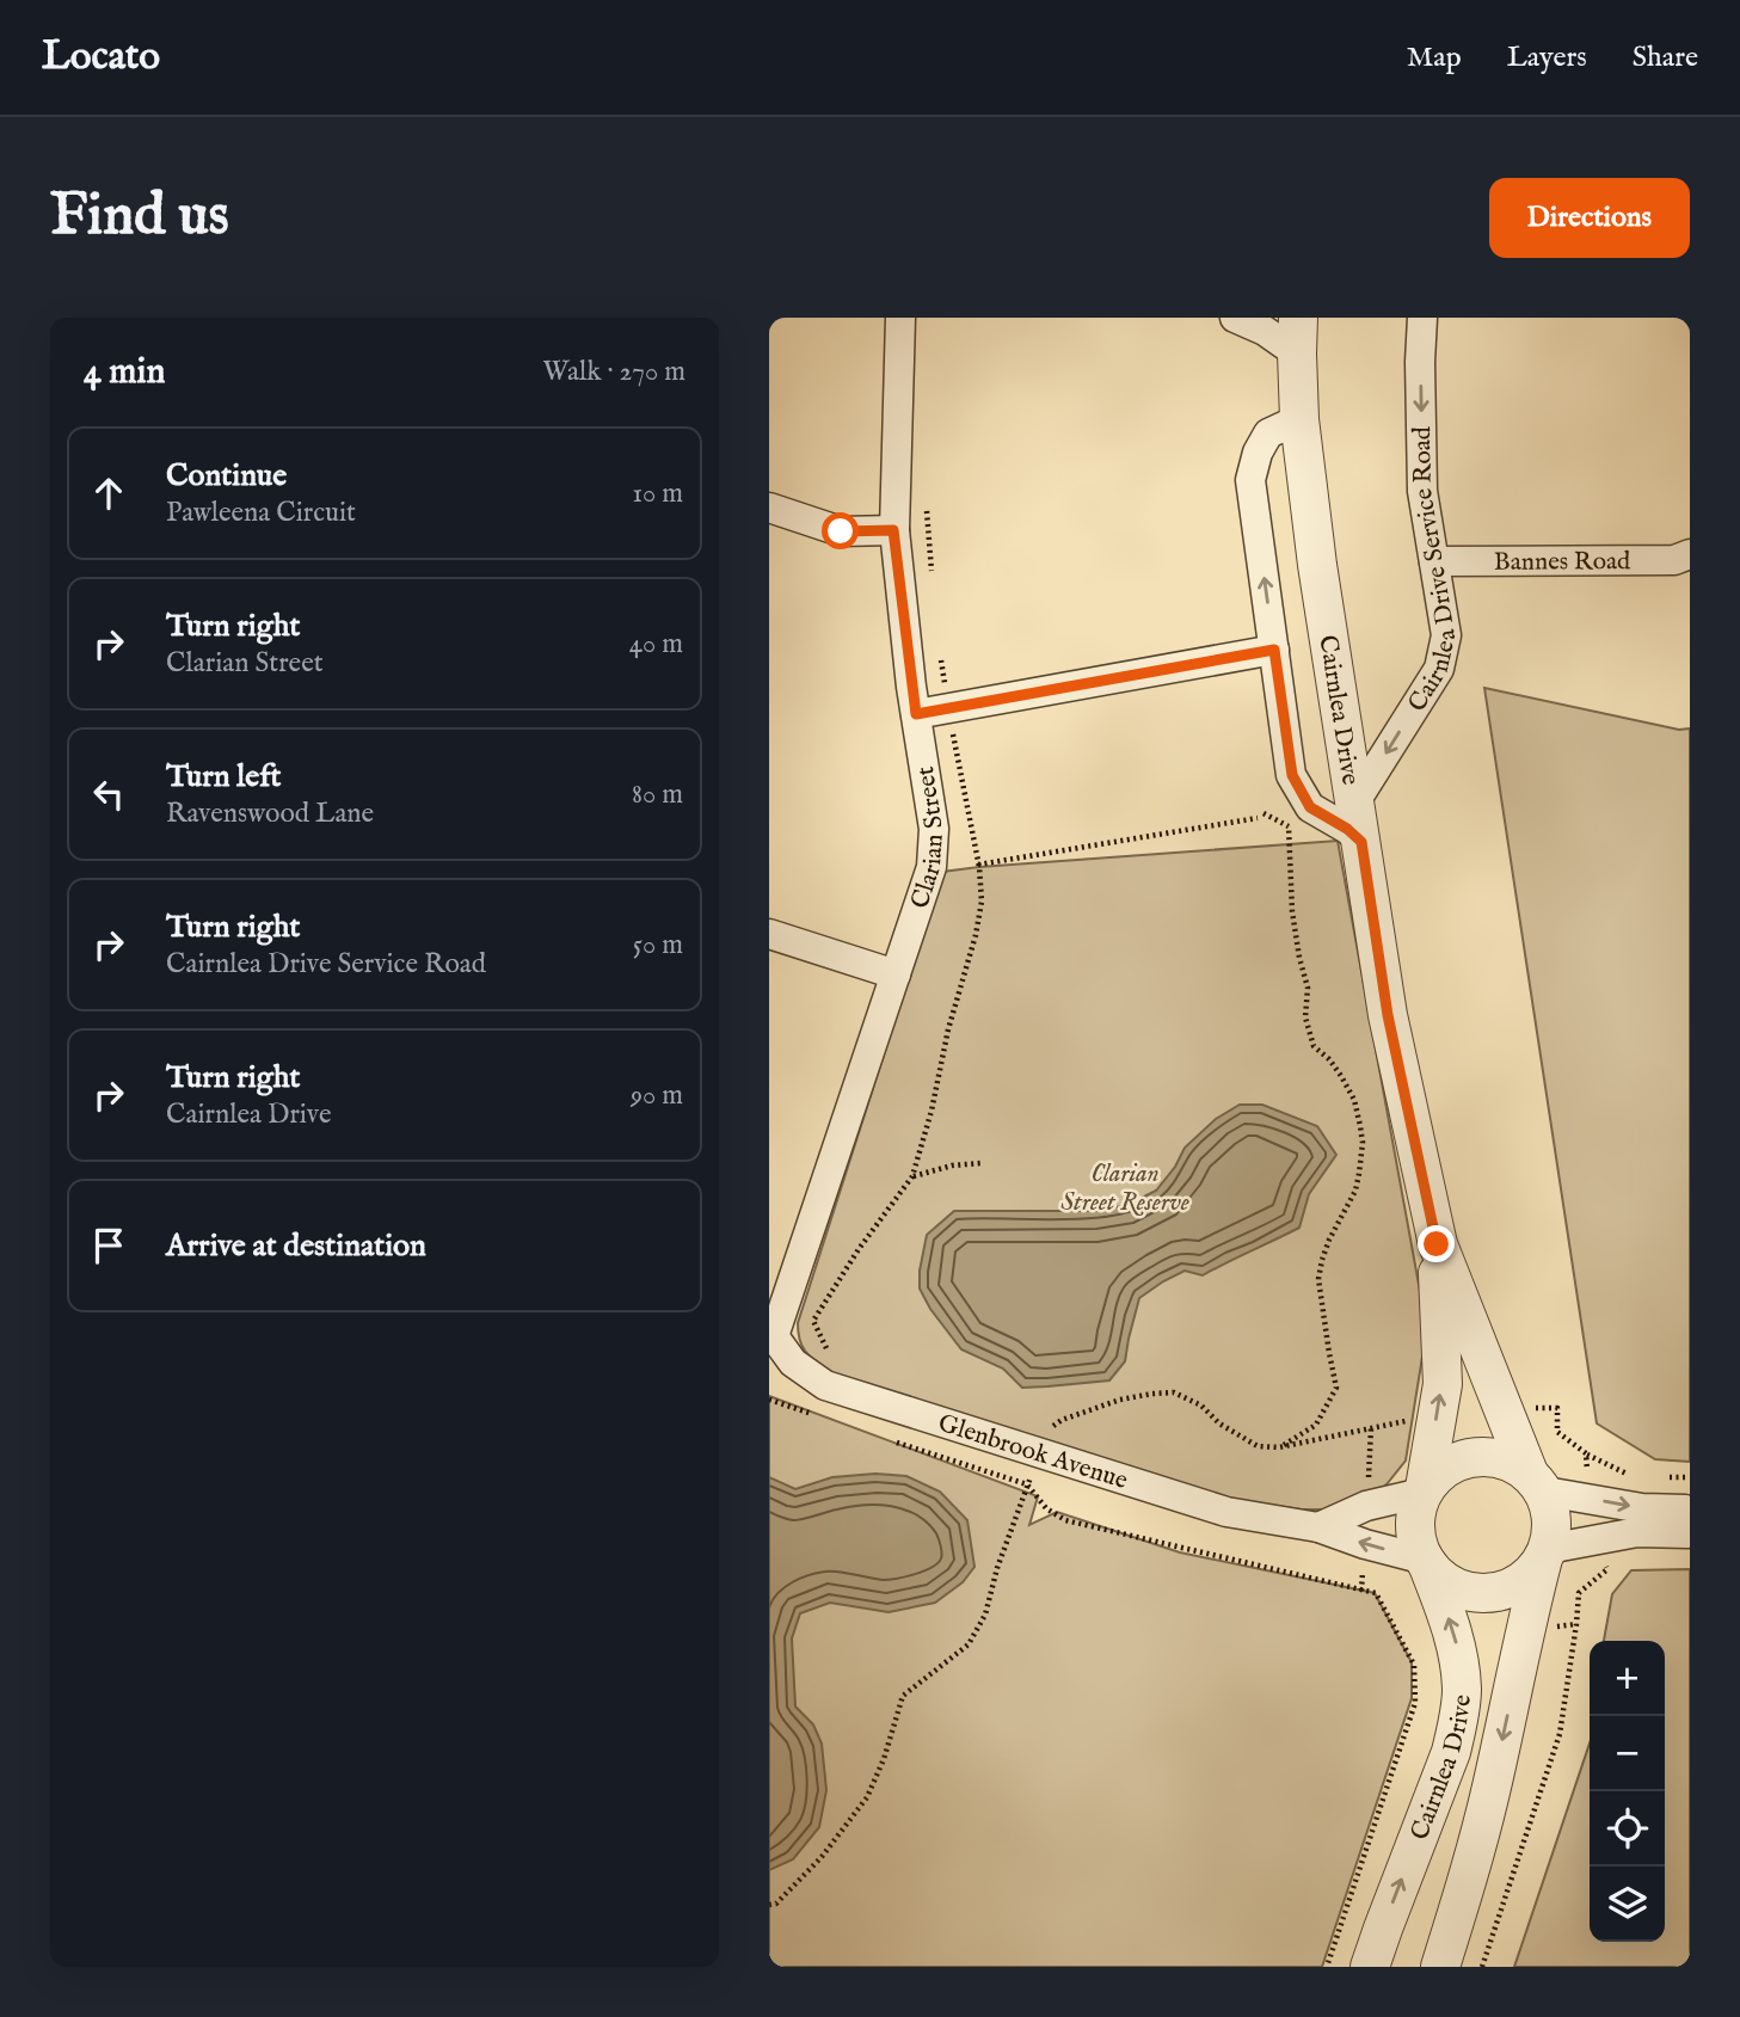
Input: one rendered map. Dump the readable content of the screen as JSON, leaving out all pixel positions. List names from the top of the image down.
{
  "streets": {
    "street": [
      "Bannes Road",
      "Cairnlea Drive Service Road",
      "Cairnlea Drive",
      "Clarian Street",
      "Glenbrook Avenue"
    ]
  },
  "crossings": [
    ["Bannes Road", "Cairnlea Drive Service Road"],
    ["Cairnlea Drive Service Road", "Cairnlea Drive"],
    ["Cairnlea Drive", "Glenbrook Avenue"],
    ["Clarian Street", "Glenbrook Avenue"]
  ],
  "parks": ["Clarian Street Reserve"],
  "page": {
    "header": "Locato",
    "nav": ["Map", "Layers", "Share"],
    "buttons": "Directions",
    "title": "Find us",
    "heading": ["4 min", "Walk · 270 m"],
    "list": [
      ["Continue", "Pawleena Circuit", "10 m"],
      ["Turn right", "Clarian Street", "40 m"],
      ["Turn left", "Ravenswood Lane", "80 m"],
      ["Turn right", "Cairnlea Drive Service Road", "50 m"],
      ["Turn right", "Cairnlea Drive", "90 m"],
      "Arrive at destination"
    ],
    "map_buttons": ["+", "−"]
  }
}
